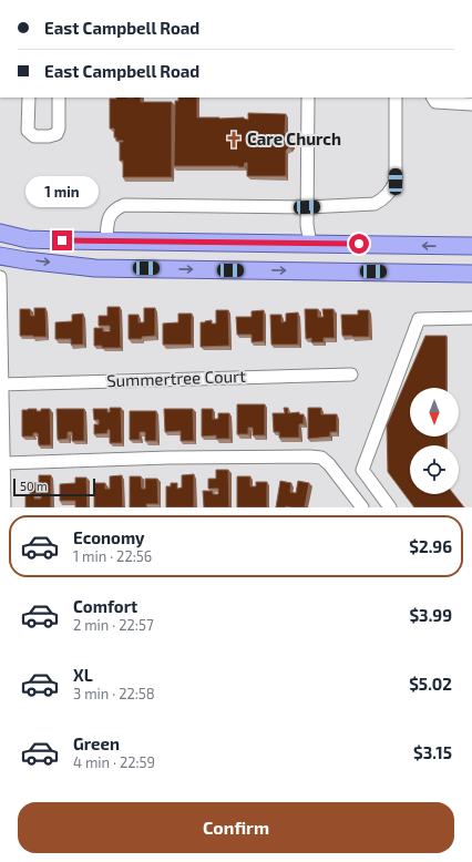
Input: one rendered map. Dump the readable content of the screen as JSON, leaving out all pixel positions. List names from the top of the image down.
{
  "streets": {
    "street": ["Summertree Court"]
  },
  "places": {
    "church": ["Care Church"]
  },
  "scale_bar": "50 m",
  "north": "bottom",
  "page": {
    "banner": ["East Campbell Road", "East Campbell Road"],
    "bubble": "1 min",
    "scale": "50 m",
    "list": [
      {
        "name": "Economy",
        "note": "1 min · 22:56",
        "value": "$2.96"
      },
      {
        "name": "Comfort",
        "note": "2 min · 22:57",
        "value": "$3.99"
      },
      {
        "name": "XL",
        "note": "3 min · 22:58",
        "value": "$5.02"
      },
      {
        "name": "Green",
        "note": "4 min · 22:59",
        "value": "$3.15"
      }
    ],
    "buttons": "Confirm"
  }
}
